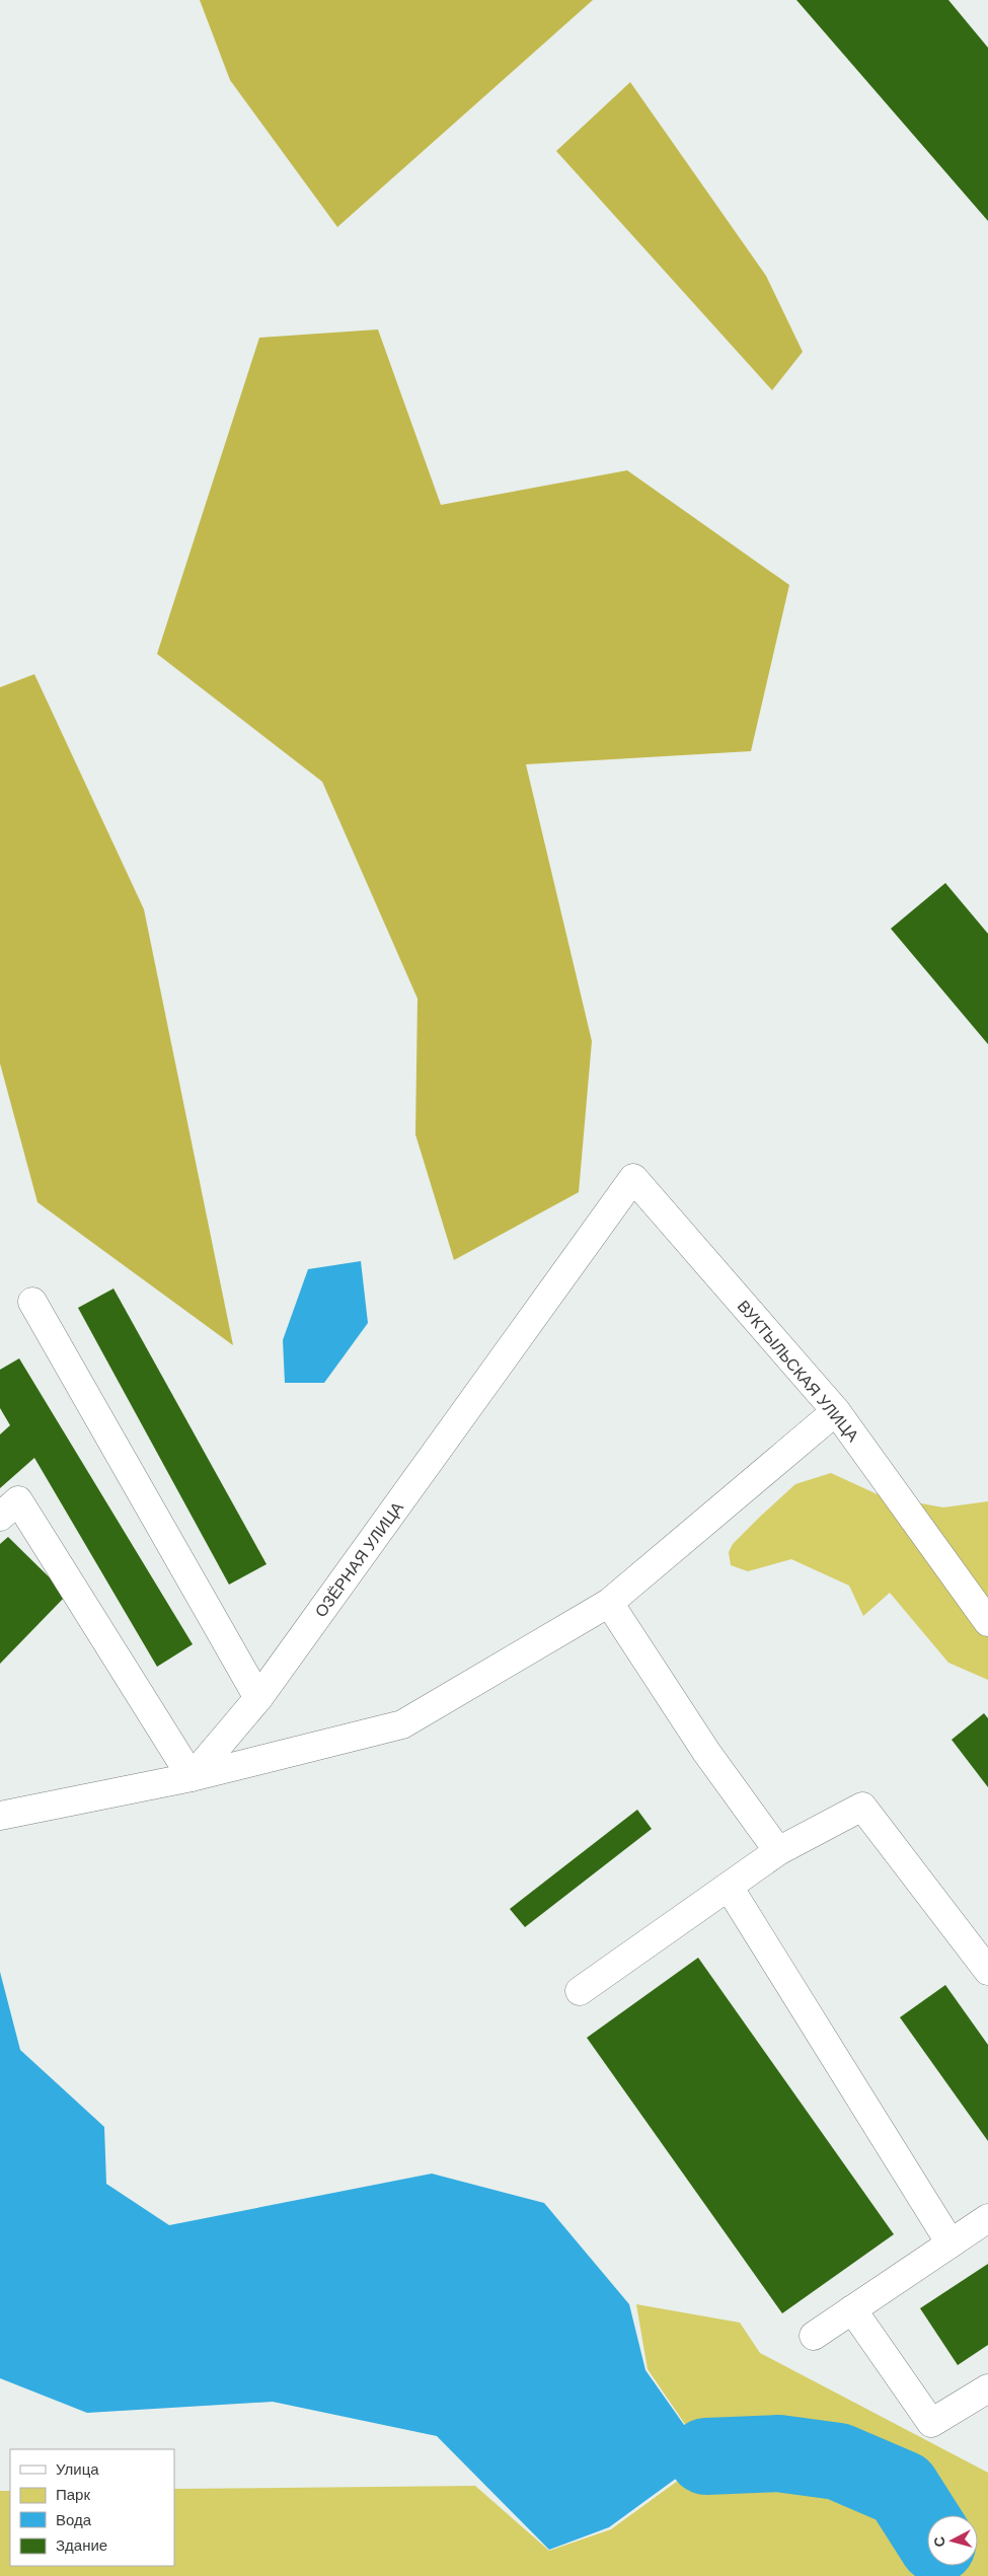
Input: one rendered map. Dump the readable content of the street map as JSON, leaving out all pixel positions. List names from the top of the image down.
{
  "streets": {
    "street": ["ВУКТЫЛЬСКАЯ УЛИЦА", "ОЗЁРНАЯ УЛИЦА"]
  },
  "crossings": [
    ["ВУКТЫЛЬСКАЯ УЛИЦА", "ОЗЁРНАЯ УЛИЦА"]
  ],
  "legend": [
    "Улица",
    "Парк",
    "Вода",
    "Здание"
  ],
  "north": "left"
}
